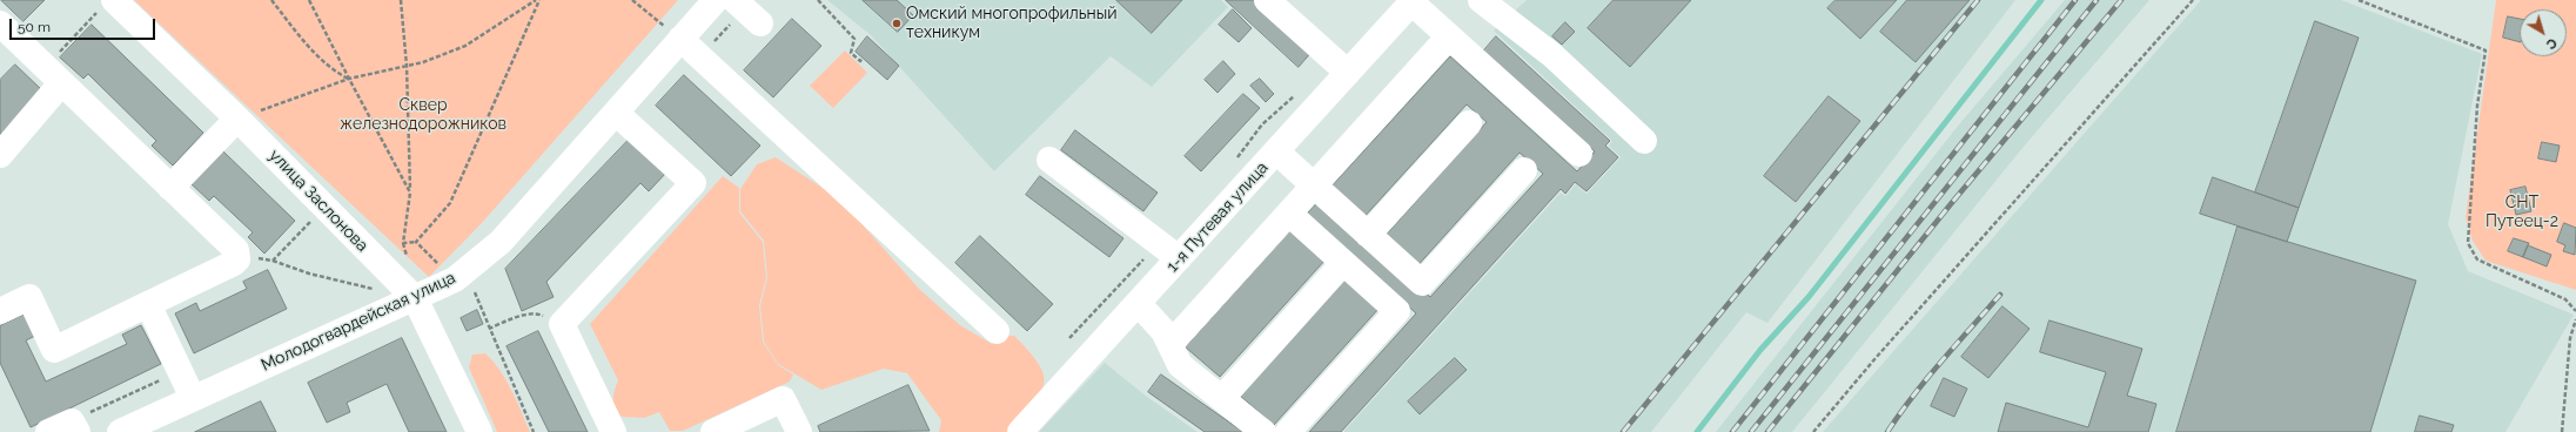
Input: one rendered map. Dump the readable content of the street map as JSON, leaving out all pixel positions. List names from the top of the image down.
{
  "streets": {
    "street": ["улица Заслонова", "1-я Путевая улица", "Молодогвардейская улица"]
  },
  "crossings": [
    ["улица Заслонова", "Молодогвардейская улица"]
  ],
  "parks": ["Сквер железнодорожников", "СНТ Путеец-2"],
  "places": ["Омский многопрофильный техникум"],
  "scale_bar": "50 m",
  "north": "bottom right"
}
